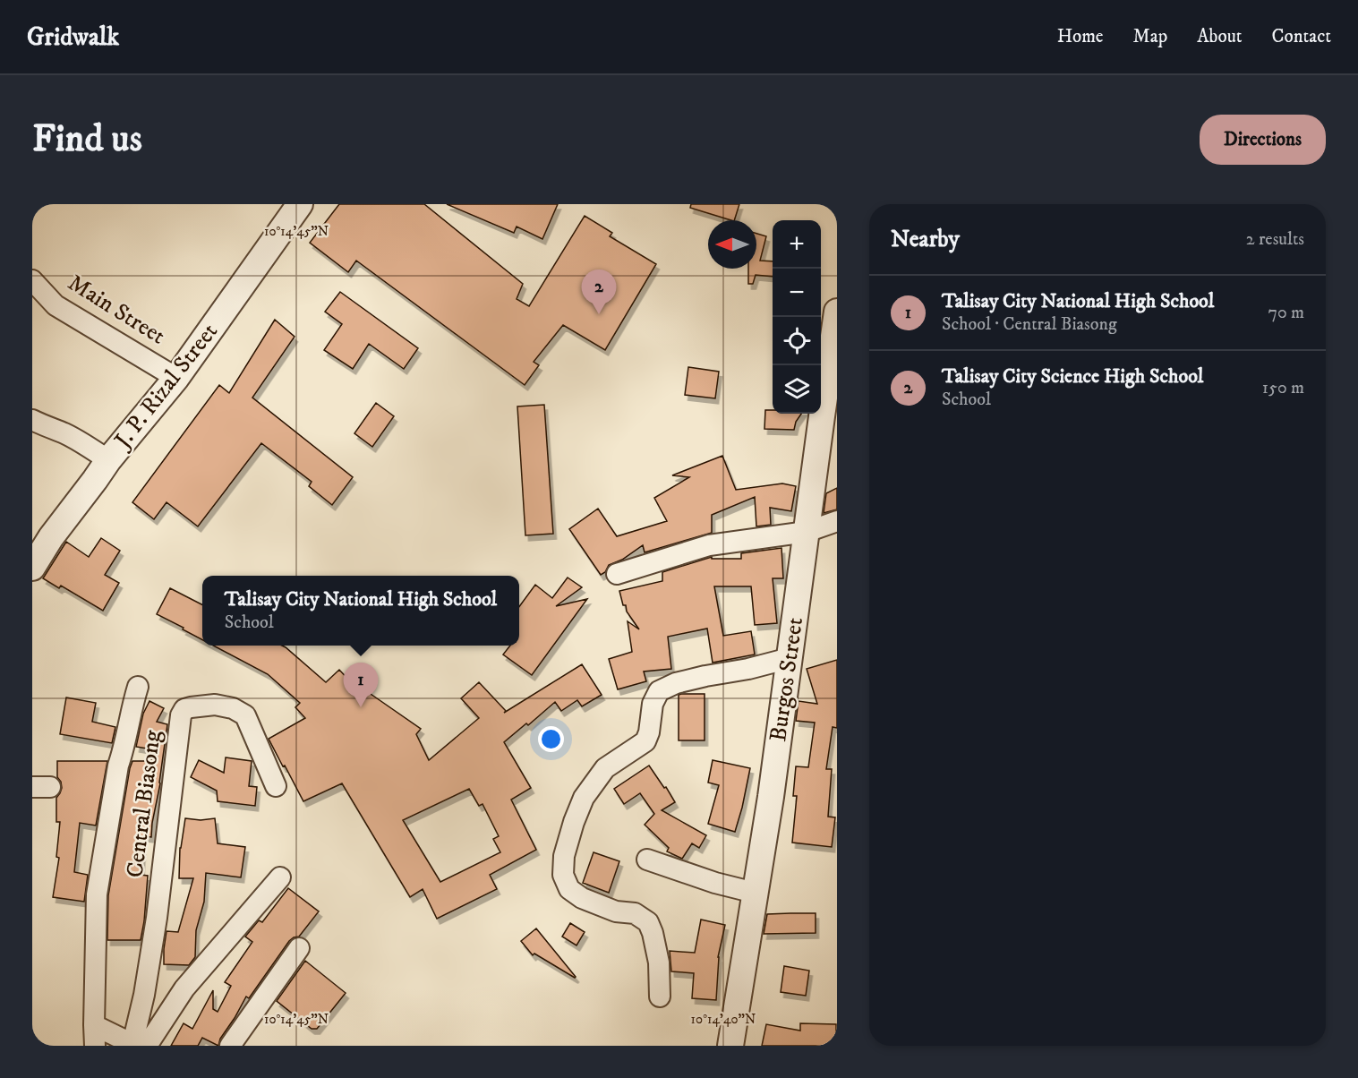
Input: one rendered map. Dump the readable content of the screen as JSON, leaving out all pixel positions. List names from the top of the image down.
{
  "streets": {
    "street": [
      "Main Street",
      "J. P. Rizal Street",
      "Burgos Street",
      "Central Biasong"
    ]
  },
  "crossings": [
    ["Main Street", "J. P. Rizal Street"]
  ],
  "north": "left",
  "page": {
    "header": "Gridwalk",
    "nav": [
      "Home",
      "Map",
      "About",
      "Contact"
    ],
    "buttons": "Directions",
    "title": "Find us",
    "heading": ["Nearby", "2 results"],
    "map_buttons": ["+", "−"],
    "pins": ["2", "1"],
    "list": [
      {
        "mark": "1",
        "name": "Talisay City National High School",
        "note": "School · Central Biasong",
        "value": "70 m"
      },
      {
        "mark": "2",
        "name": "Talisay City Science High School",
        "note": "School",
        "value": "150 m"
      }
    ],
    "popup": ["Talisay City National High School", "School"]
  },
  "coordinates": ["10°14'45\"N", "10°14'40\"N"]
}
